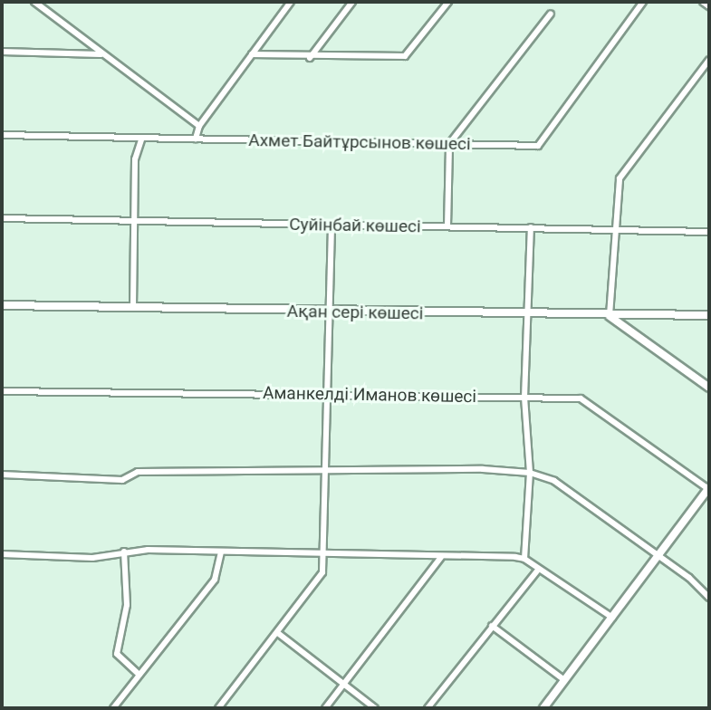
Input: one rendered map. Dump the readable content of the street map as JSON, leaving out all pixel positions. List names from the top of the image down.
{
  "streets": {
    "street": [
      "Ахмет Байтұрсынов көшесі",
      "Суйінбай көшесі",
      "Ақан сері көшесі",
      "Аманкелді Иманов көшесі"
    ]
  }
}
